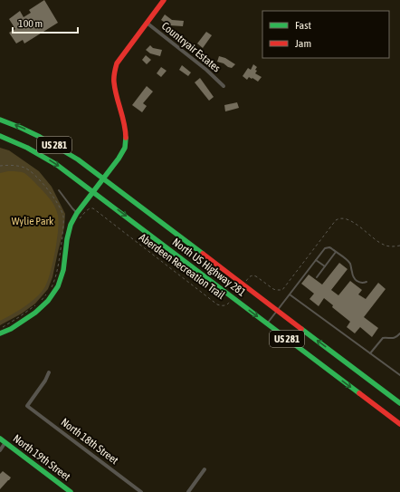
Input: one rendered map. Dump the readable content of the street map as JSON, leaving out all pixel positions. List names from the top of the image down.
{
  "streets": {
    "main road": ["US 281", "North US Highway 281", "North 19th Street"],
    "street": ["Countryair Estates", "North 18th Street"],
    "path": ["Aberdeen Recreation Trail"]
  },
  "crossings": [
    ["Aberdeen Recreation Trail", "North US Highway 281"]
  ],
  "parks": ["Wylie Park"],
  "legend": ["Fast", "Jam"],
  "scale_bar": "100 m"
}
